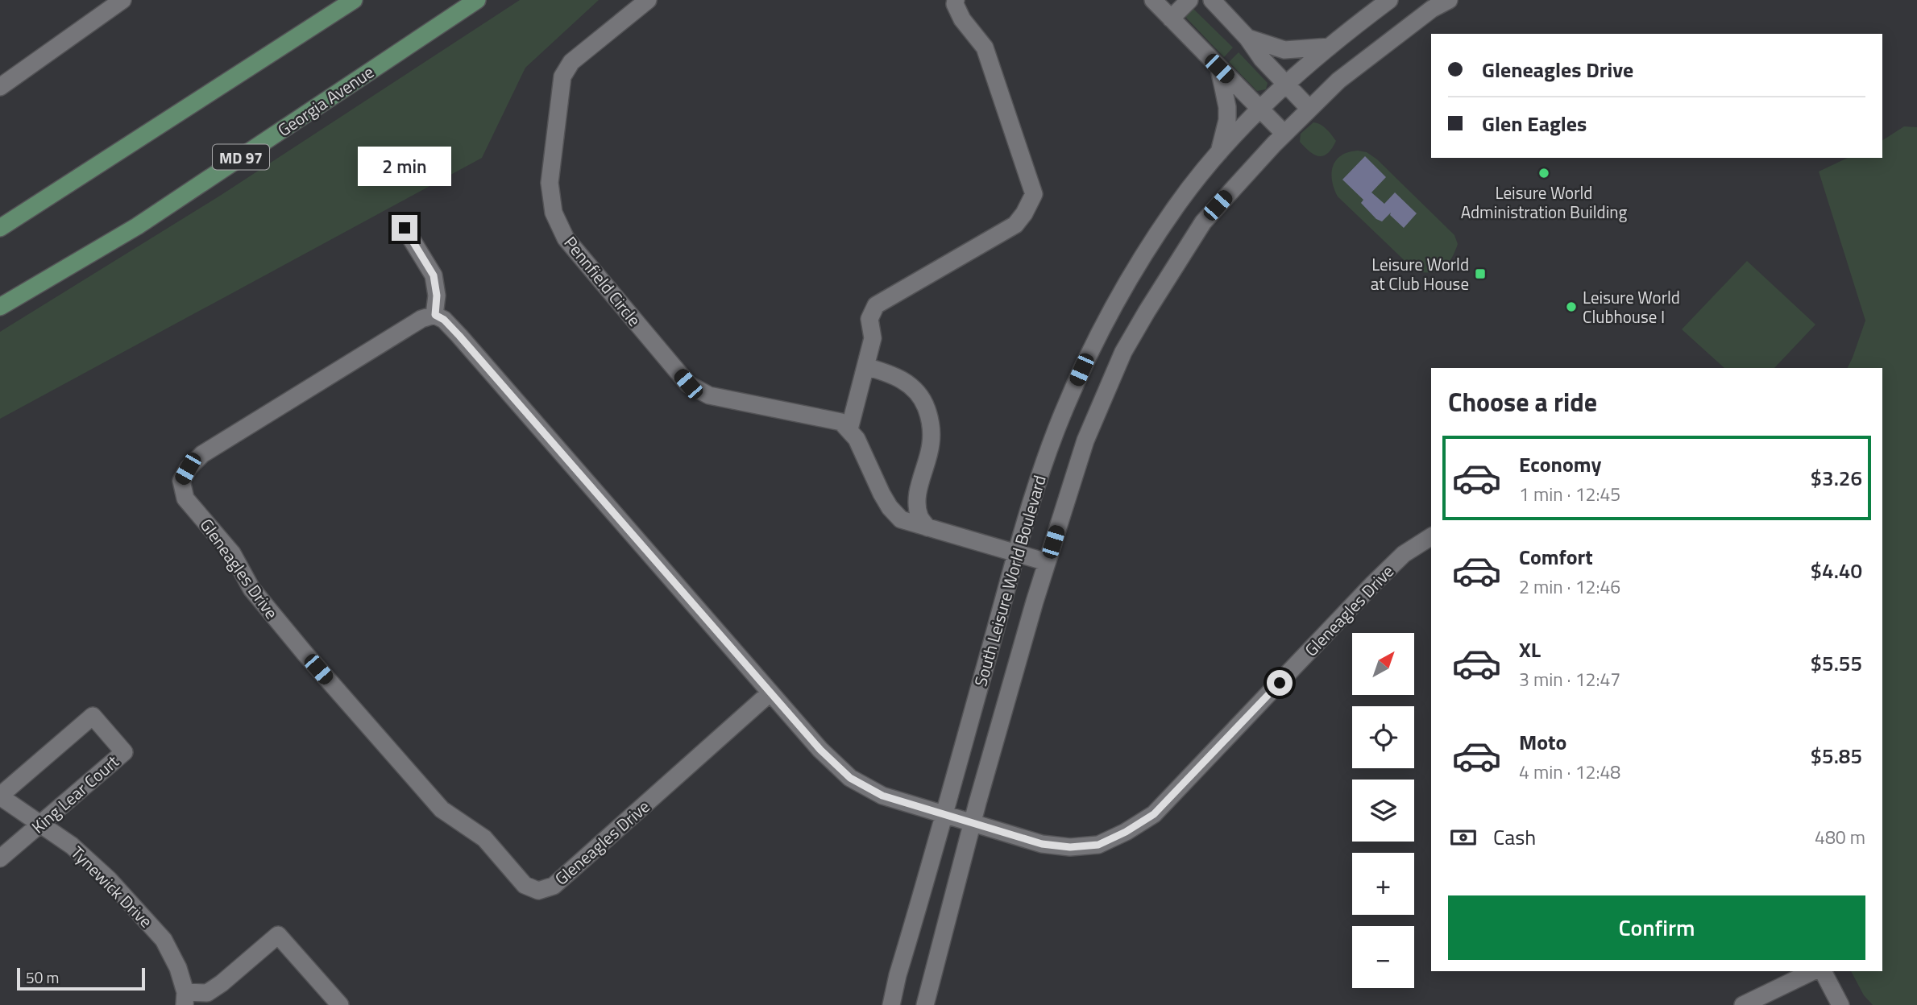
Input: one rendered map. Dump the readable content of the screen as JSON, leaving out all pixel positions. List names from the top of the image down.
{
  "streets": {
    "main road": ["Georgia Avenue", "MD 97"],
    "street": [
      "Pennfield Circle",
      "Gleneagles Drive",
      "South Leisure World Boulevard",
      "King Lear Court",
      "Tynewick Drive"
    ]
  },
  "crossings": [
    ["Gleneagles Drive", "South Leisure World Boulevard"],
    ["King Lear Court", "Tynewick Drive"]
  ],
  "places": {
    "other": ["Leisure World Administration Building", "Leisure World Clubhouse I"],
    "transit": ["Leisure World at Club House"]
  },
  "scale_bar": "50 m",
  "north": "top right",
  "page": {
    "banner": ["Gleneagles Drive", "Glen Eagles"],
    "bubble": "2 min",
    "heading": "Choose a ride",
    "list": [
      {
        "name": "Economy",
        "note": "1 min · 12:45",
        "value": "$3.26"
      },
      {
        "name": "Comfort",
        "note": "2 min · 12:46",
        "value": "$4.40"
      },
      {
        "name": "XL",
        "note": "3 min · 12:47",
        "value": "$5.55"
      },
      {
        "name": "Moto",
        "note": "4 min · 12:48",
        "value": "$5.85"
      }
    ],
    "map_buttons": ["+", "−"],
    "pay": ["Cash", "480 m"],
    "buttons": "Confirm",
    "scale": "50 m"
  }
}
